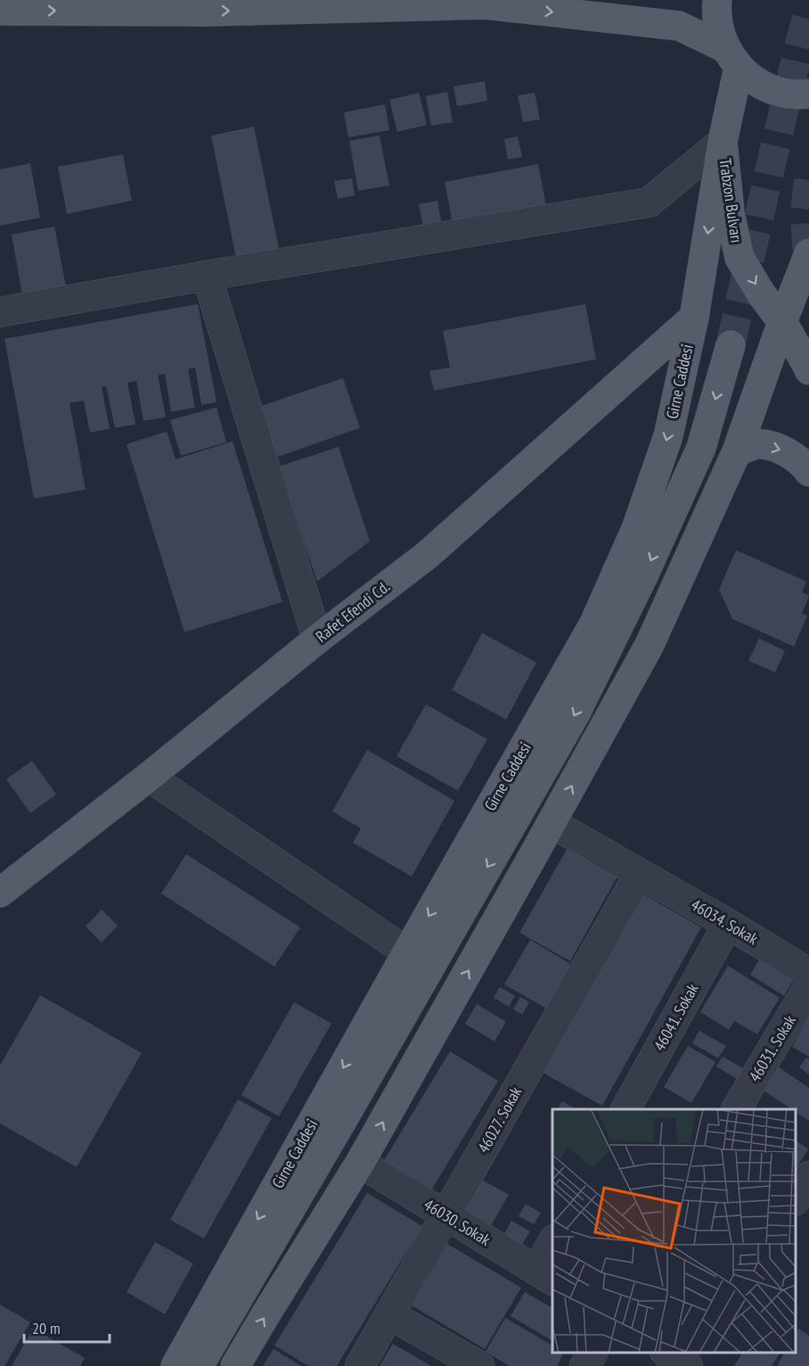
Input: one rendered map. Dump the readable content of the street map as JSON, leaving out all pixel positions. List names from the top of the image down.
{
  "streets": {
    "main road": ["Trabzon Bulvarı", "Girne Caddesi", "Rafet Efendi Cd."],
    "street": [
      "46034. Sokak",
      "46041. Sokak",
      "46031. Sokak",
      "46027. Sokak",
      "46030. Sokak"
    ]
  },
  "crossings": [
    ["Trabzon Bulvarı", "Girne Caddesi"],
    ["Girne Caddesi", "Rafet Efendi Cd."],
    ["46034. Sokak", "46041. Sokak"],
    ["46034. Sokak", "46027. Sokak"],
    ["46027. Sokak", "46030. Sokak"]
  ],
  "one_way": ["Trabzon Bulvarı"],
  "scale_bar": "20 m"
}
